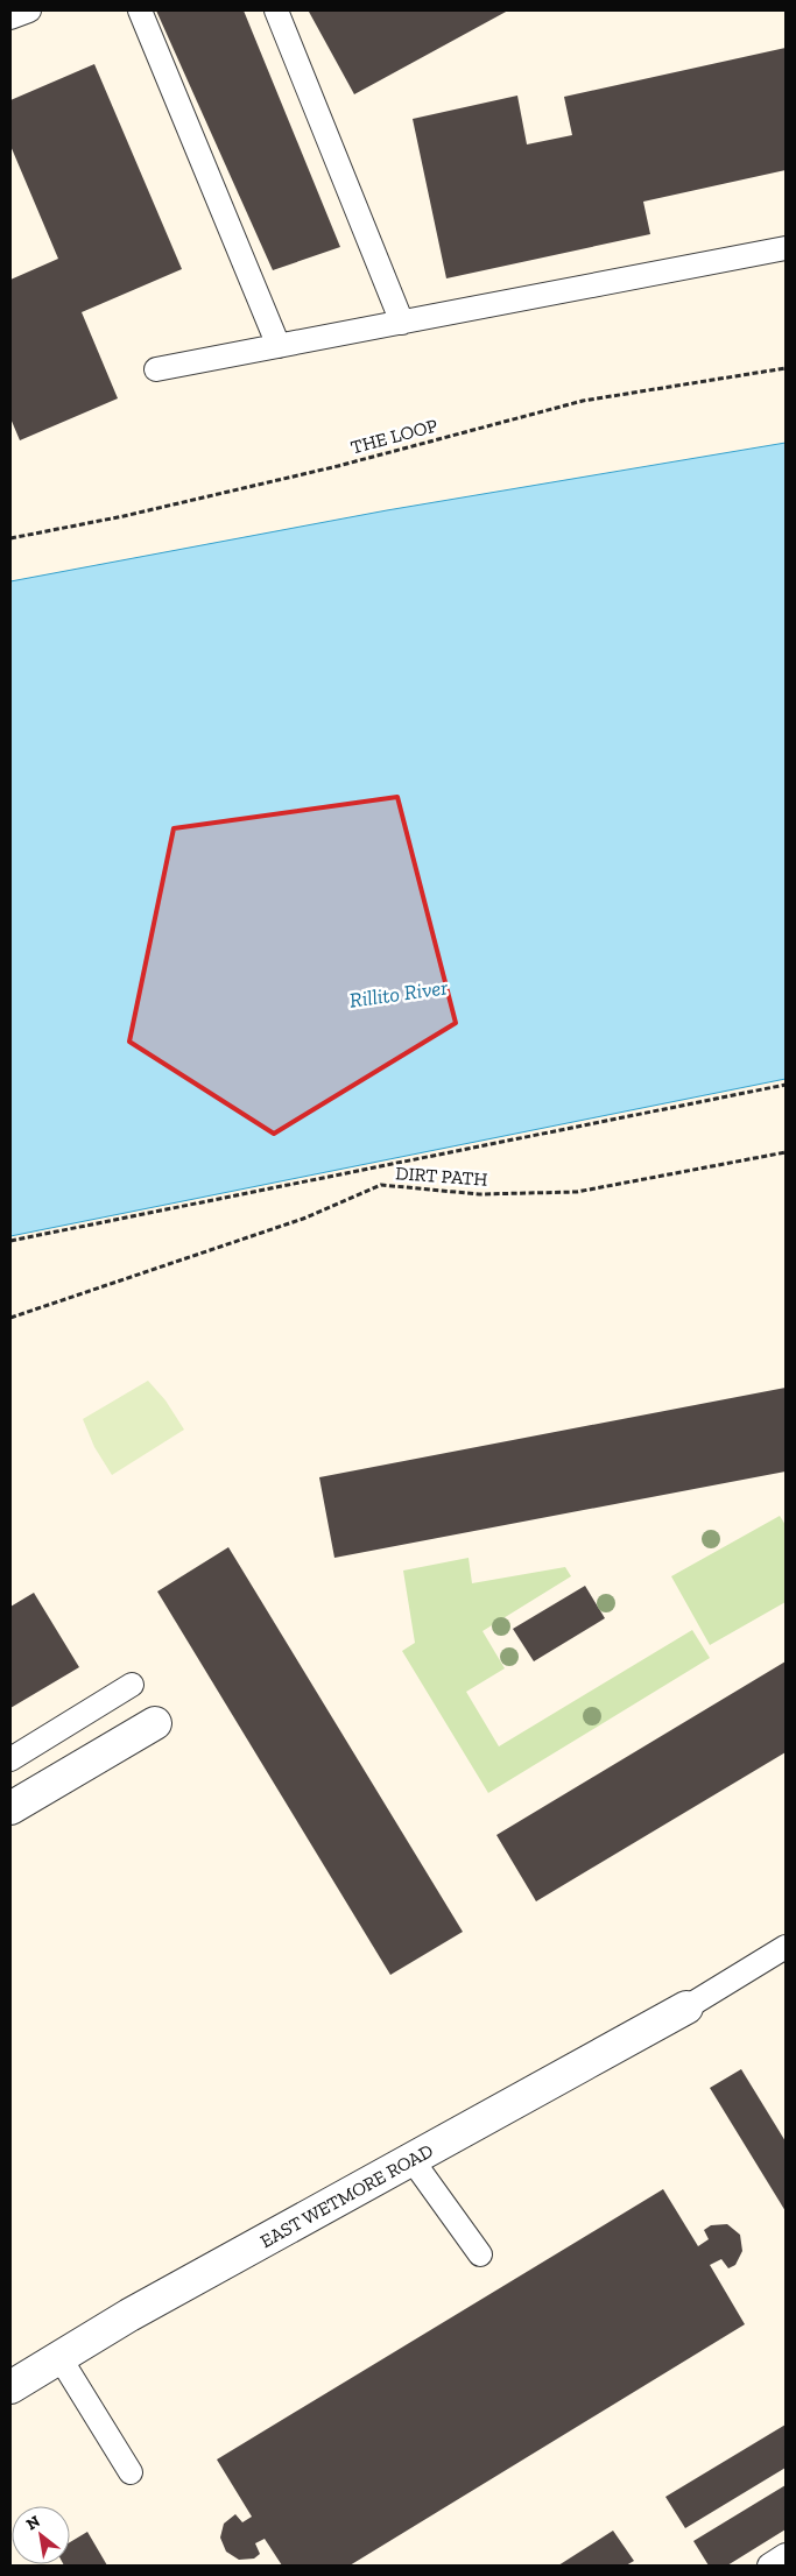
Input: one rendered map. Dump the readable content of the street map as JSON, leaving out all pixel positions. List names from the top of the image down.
{
  "streets": {
    "street": ["EAST WETMORE ROAD"],
    "path": ["THE LOOP", "DIRT PATH"]
  },
  "water": ["Rillito River"],
  "north": "top left"
}
